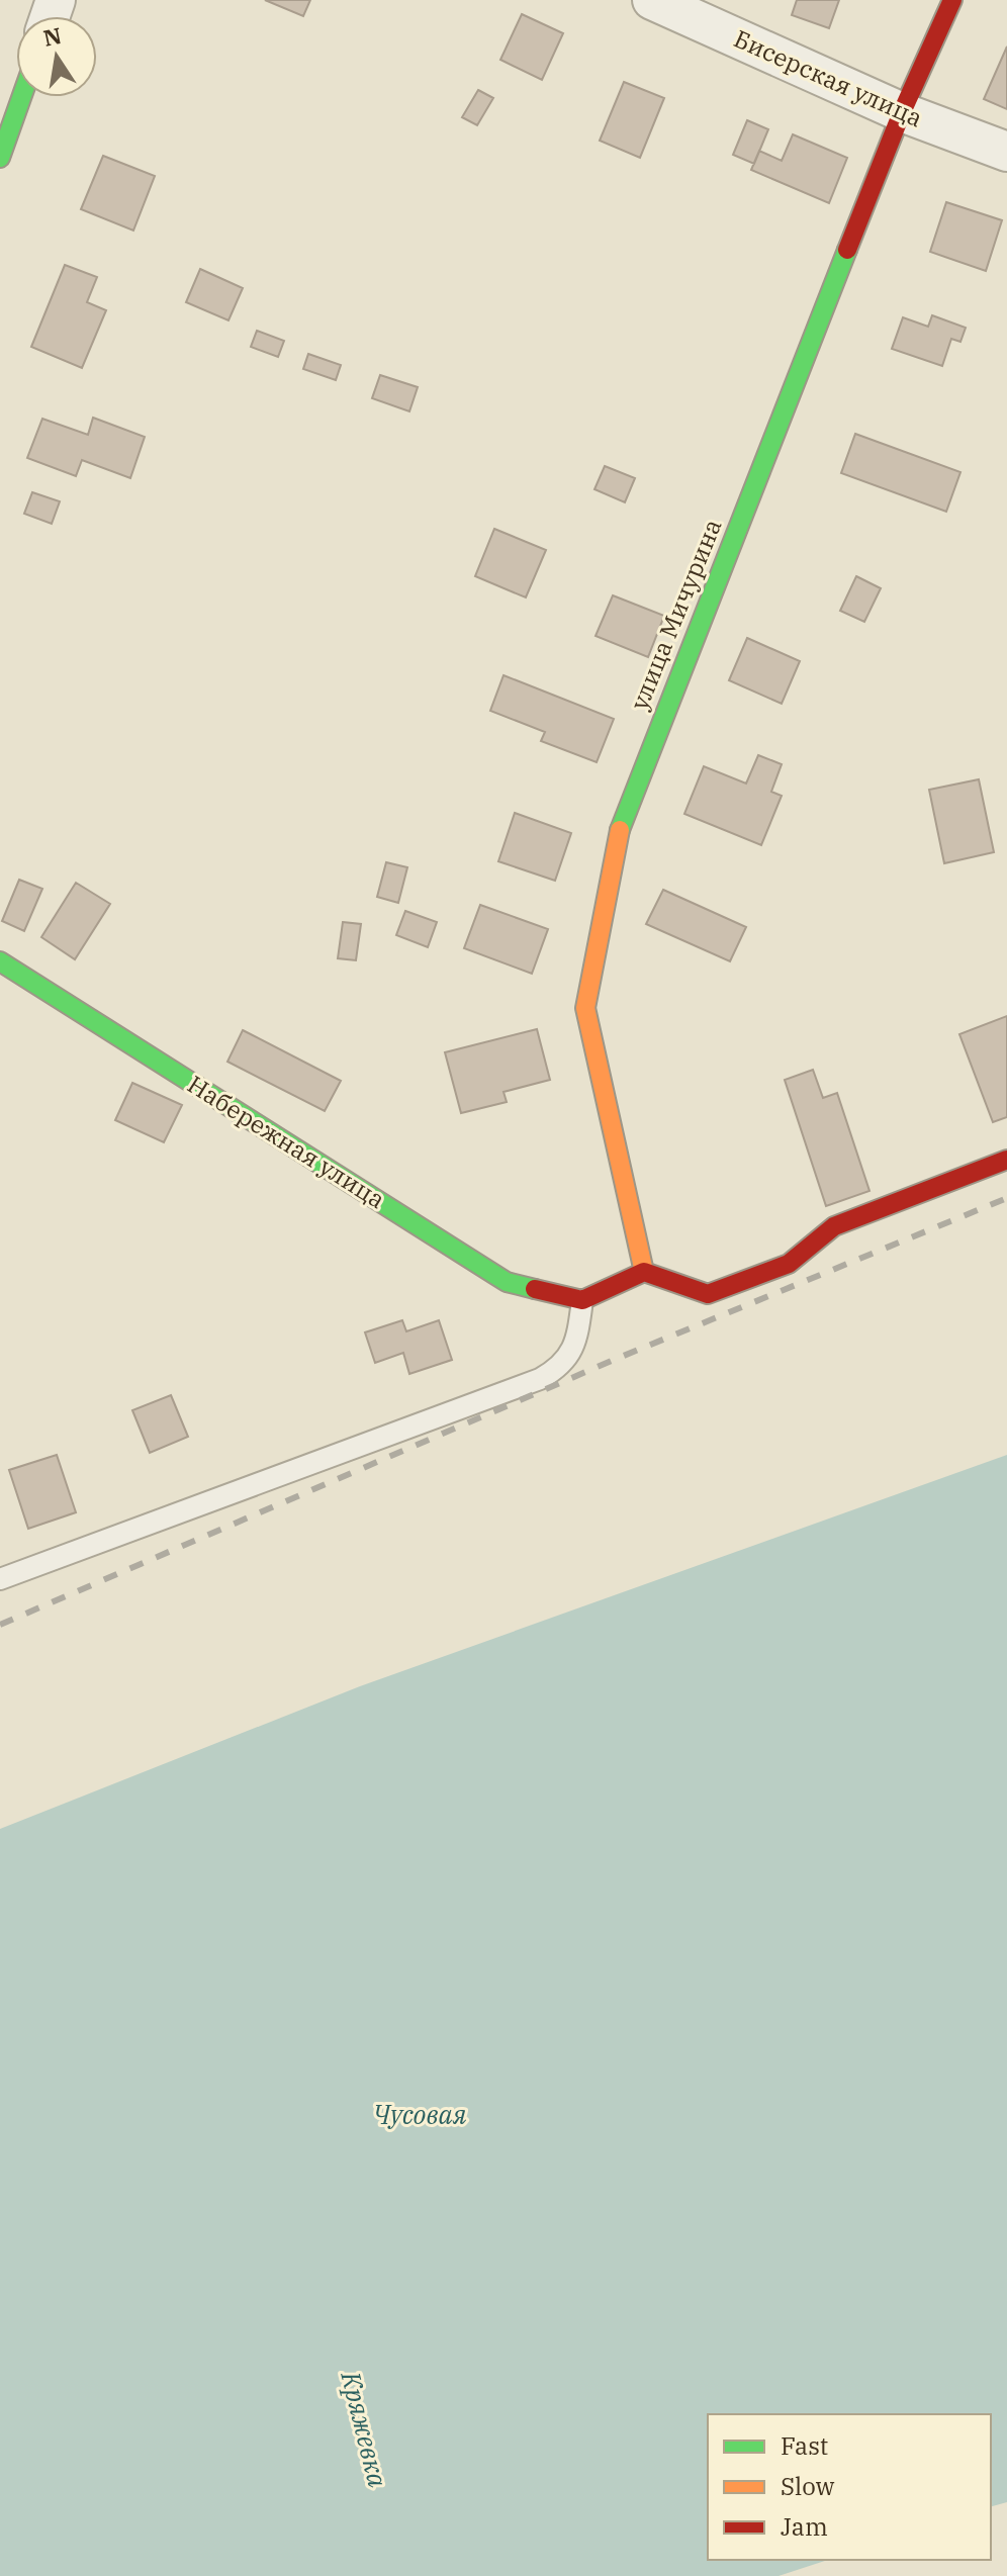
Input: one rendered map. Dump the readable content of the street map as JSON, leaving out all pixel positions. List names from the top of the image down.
{
  "streets": {
    "street": ["Бисерская улица", "улица Мичурина", "Набережная улица"]
  },
  "crossings": [
    ["Бисерская улица", "улица Мичурина"]
  ],
  "water": ["Чусовая", "Кряжевка"],
  "legend": ["Fast", "Slow", "Jam"],
  "north": "top"
}
